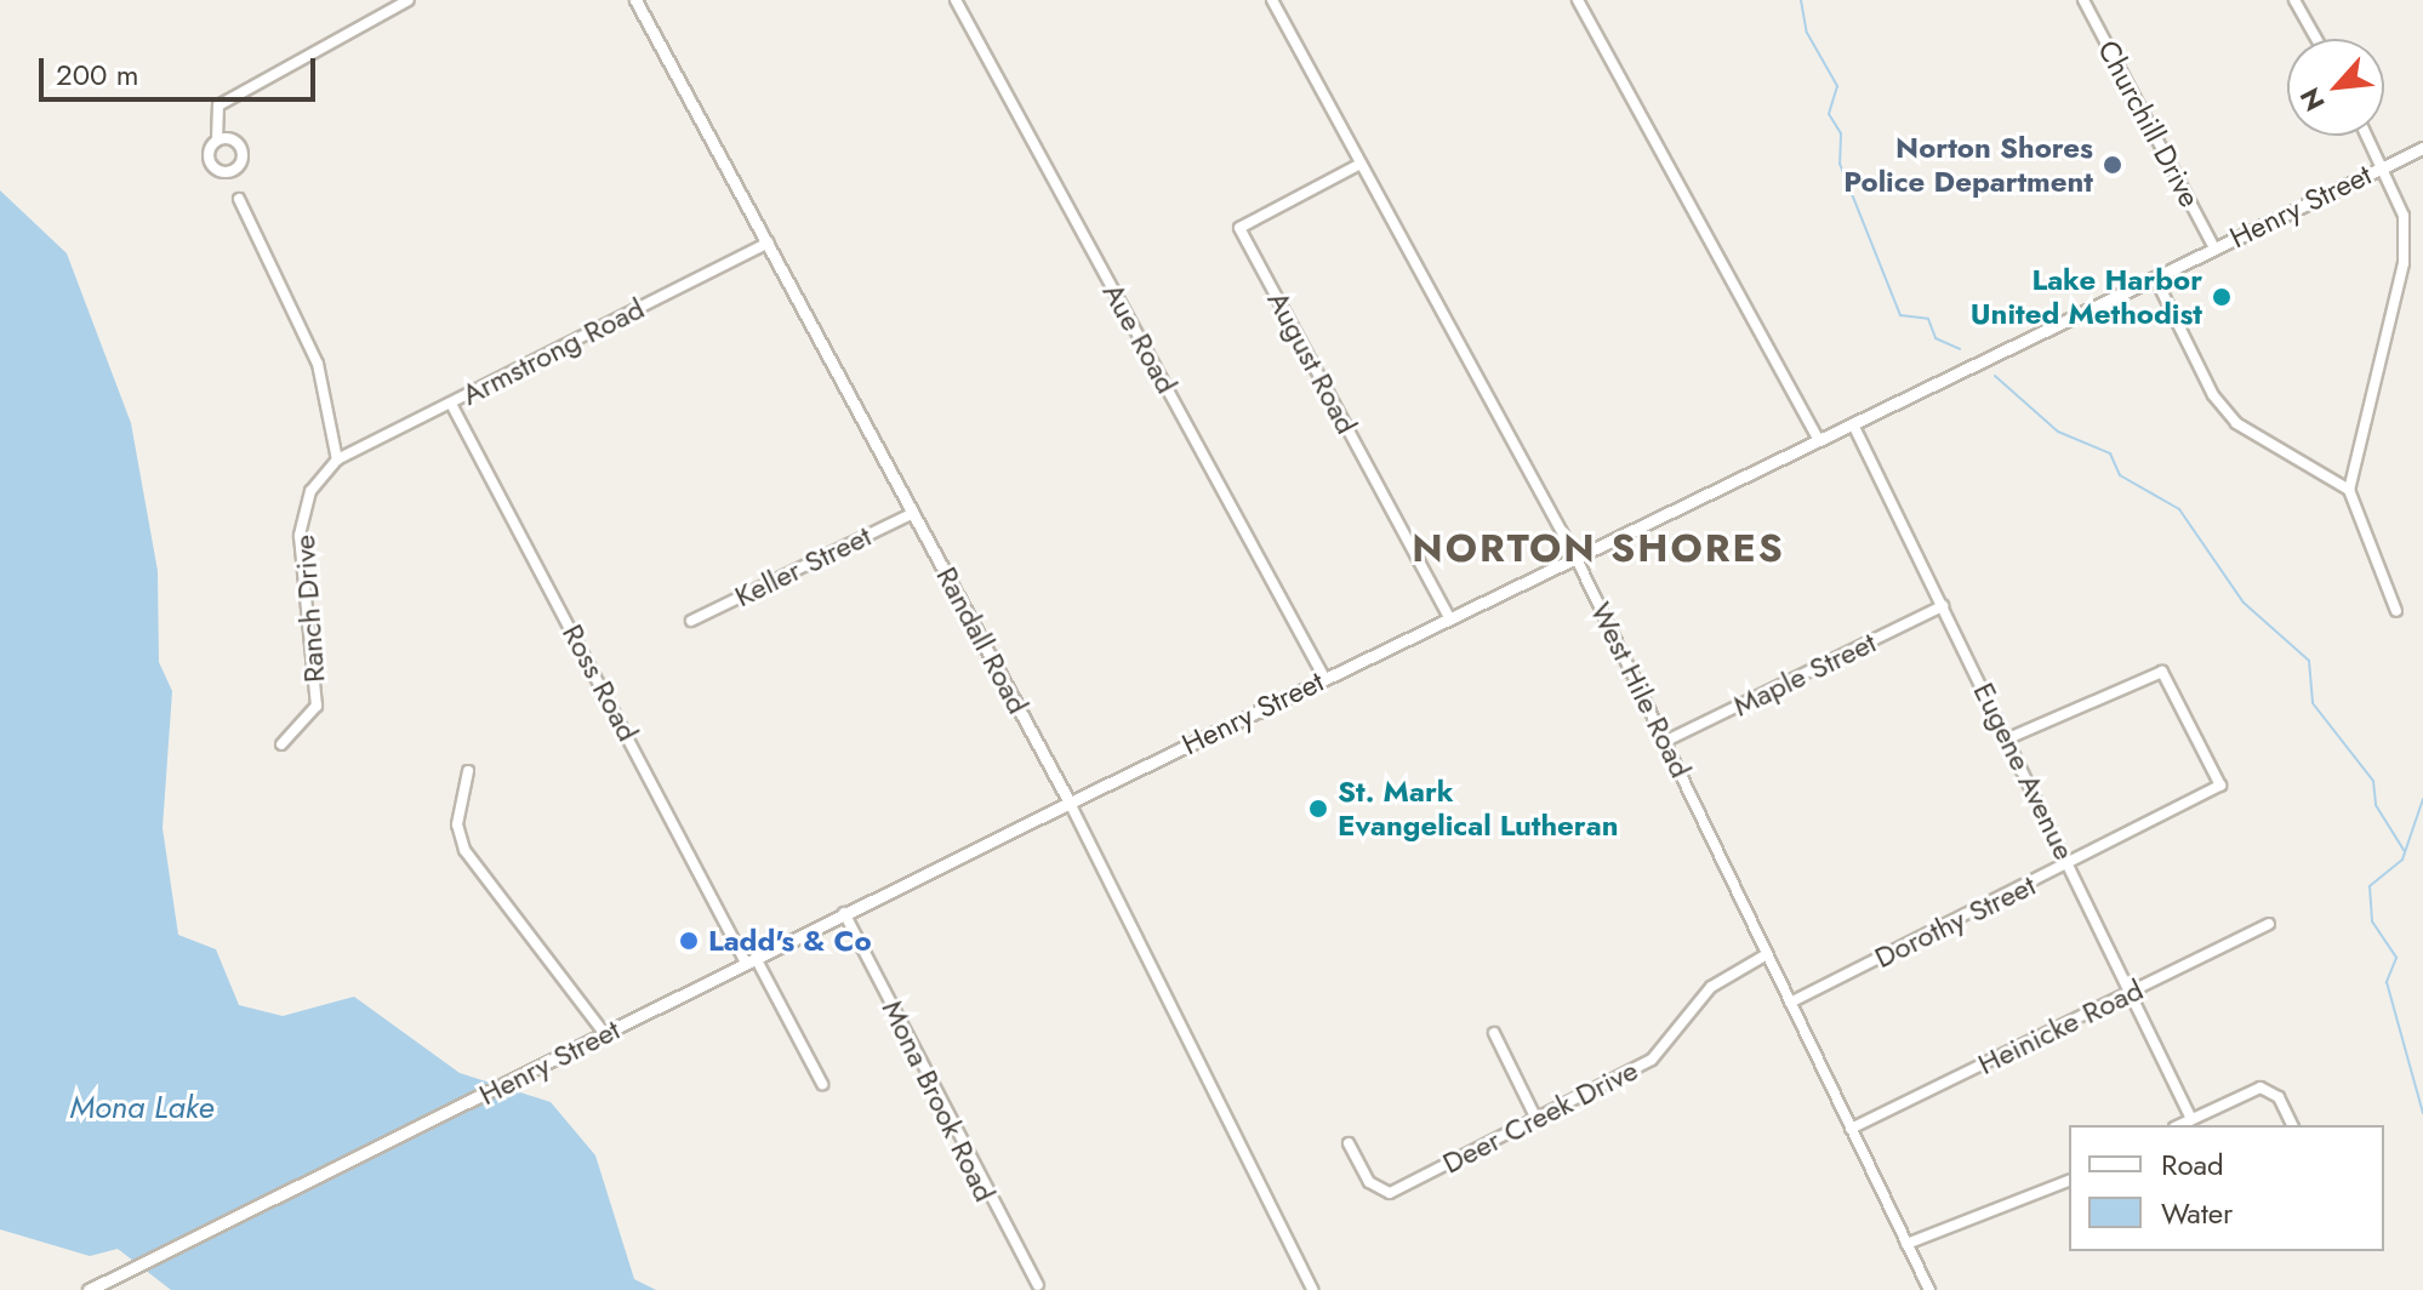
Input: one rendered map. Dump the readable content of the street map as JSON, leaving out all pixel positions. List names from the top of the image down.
{
  "streets": {
    "street": [
      "Churchill Drive",
      "Henry Street",
      "Aue Road",
      "Armstrong Road",
      "August Road",
      "Keller Street",
      "Ranch Drive",
      "Randall Road",
      "Maple Street",
      "Ross Road",
      "West Hile Road",
      "Eugene Avenue",
      "Dorothy Street",
      "Heinicke Road",
      "Mona Brook Road",
      "Deer Creek Drive"
    ]
  },
  "crossings": [
    ["Churchill Drive", "Henry Street"],
    ["Henry Street", "Aue Road"],
    ["Henry Street", "August Road"],
    ["Henry Street", "Randall Road"],
    ["Henry Street", "Ross Road"],
    ["Henry Street", "West Hile Road"],
    ["Henry Street", "Eugene Avenue"],
    ["Henry Street", "Mona Brook Road"],
    ["Armstrong Road", "Ranch Drive"],
    ["Armstrong Road", "Randall Road"],
    ["Armstrong Road", "Ross Road"],
    ["August Road", "West Hile Road"],
    ["Keller Street", "Randall Road"],
    ["Maple Street", "West Hile Road"],
    ["Maple Street", "Eugene Avenue"],
    ["West Hile Road", "Dorothy Street"],
    ["West Hile Road", "Heinicke Road"],
    ["West Hile Road", "Deer Creek Drive"],
    ["Eugene Avenue", "Dorothy Street"],
    ["Eugene Avenue", "Heinicke Road"]
  ],
  "districts": ["NORTON SHORES"],
  "water": ["Mona Lake"],
  "places": [
    "Norton Shores Police Department",
    "Lake Harbor United Methodist",
    "St. Mark Evangelical Lutheran",
    "Ladd's & Co"
  ],
  "legend": ["Road", "Water"],
  "scale_bar": "200 m",
  "north": "bottom left"
}
